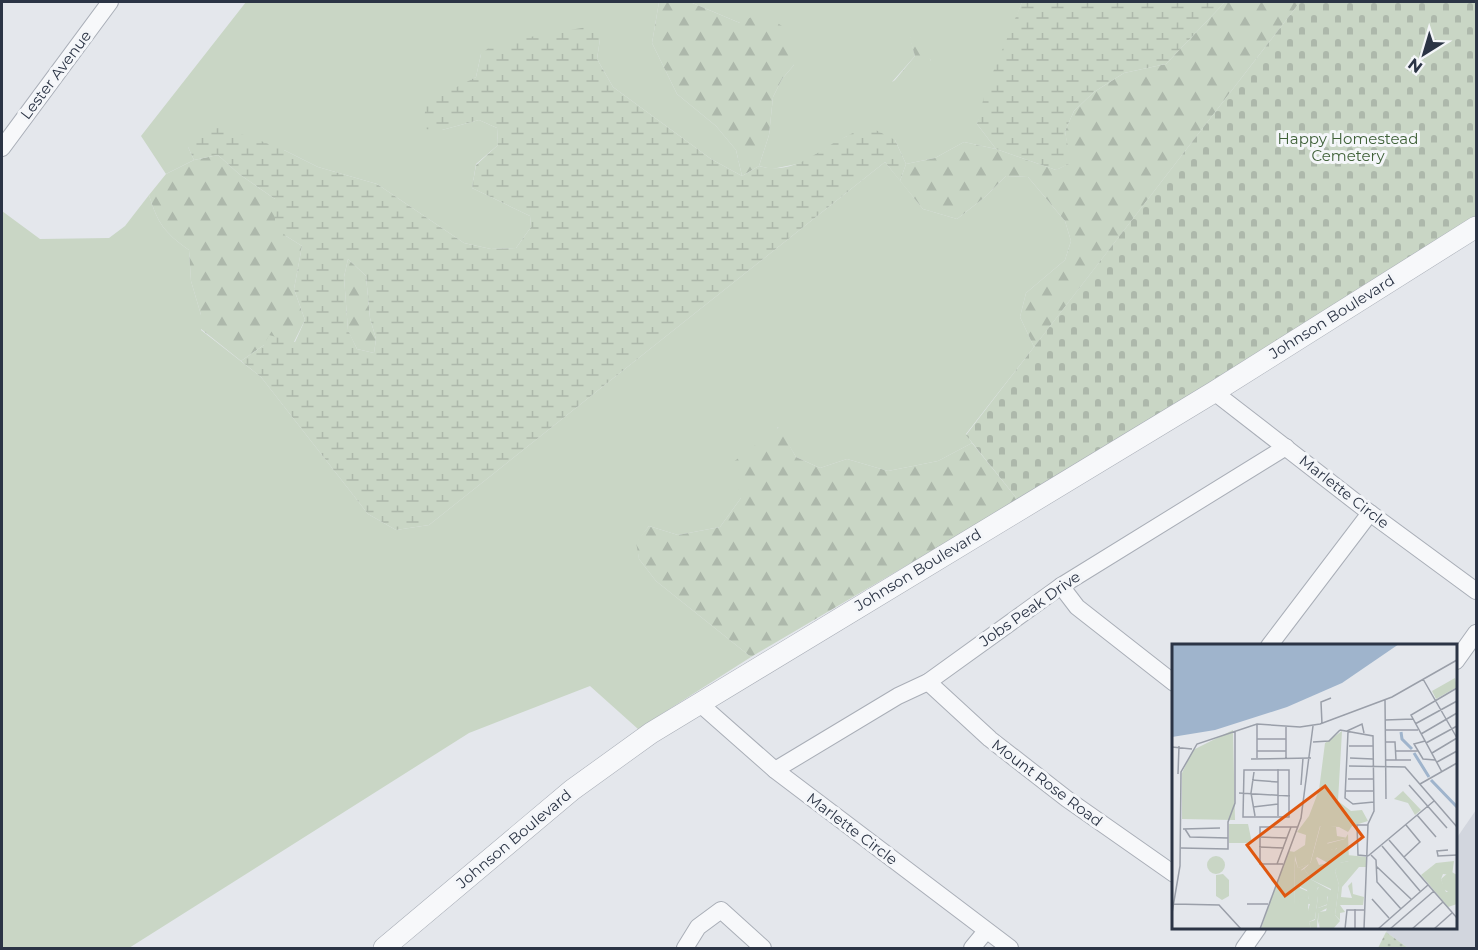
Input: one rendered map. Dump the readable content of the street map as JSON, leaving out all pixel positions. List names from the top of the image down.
{
  "streets": {
    "street": [
      "Lester Avenue",
      "Johnson Boulevard",
      "Marlette Circle",
      "Jobs Peak Drive",
      "Mount Rose Road"
    ]
  },
  "crossings": [
    ["Johnson Boulevard", "Marlette Circle"],
    ["Marlette Circle", "Jobs Peak Drive"],
    ["Jobs Peak Drive", "Mount Rose Road"]
  ],
  "parks": ["Happy Homestead Cemetery"],
  "north": "bottom left"
}
